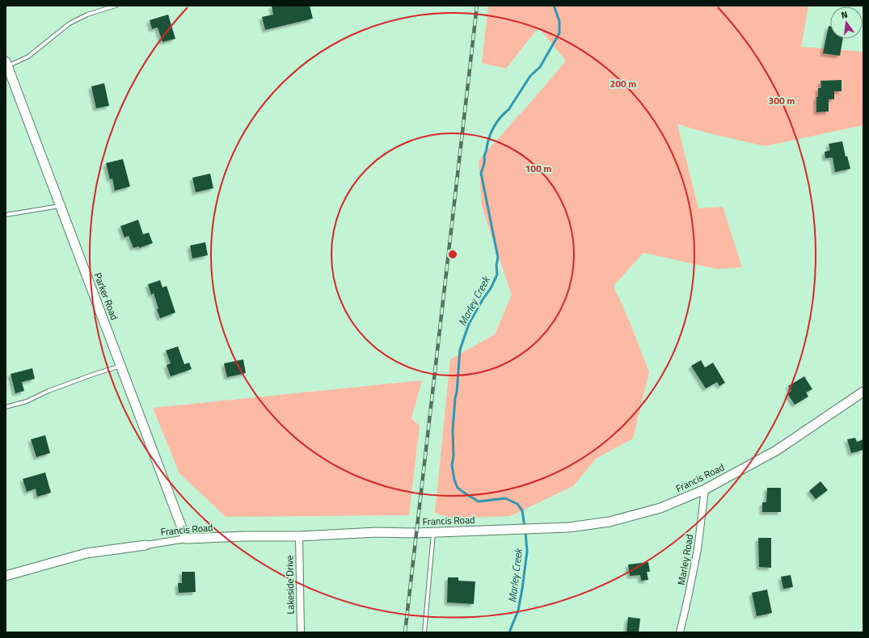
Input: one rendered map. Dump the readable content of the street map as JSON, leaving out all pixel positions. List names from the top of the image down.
{
  "streets": {
    "street": [
      "Parker Road",
      "Francis Road",
      "Marley Road",
      "Lakeside Drive"
    ]
  },
  "crossings": [
    ["Parker Road", "Francis Road"],
    ["Francis Road", "Marley Road"],
    ["Francis Road", "Lakeside Drive"]
  ],
  "water": ["Marley Creek"],
  "north": "top",
  "rings": ["200 m", "300 m", "100 m"]
}
